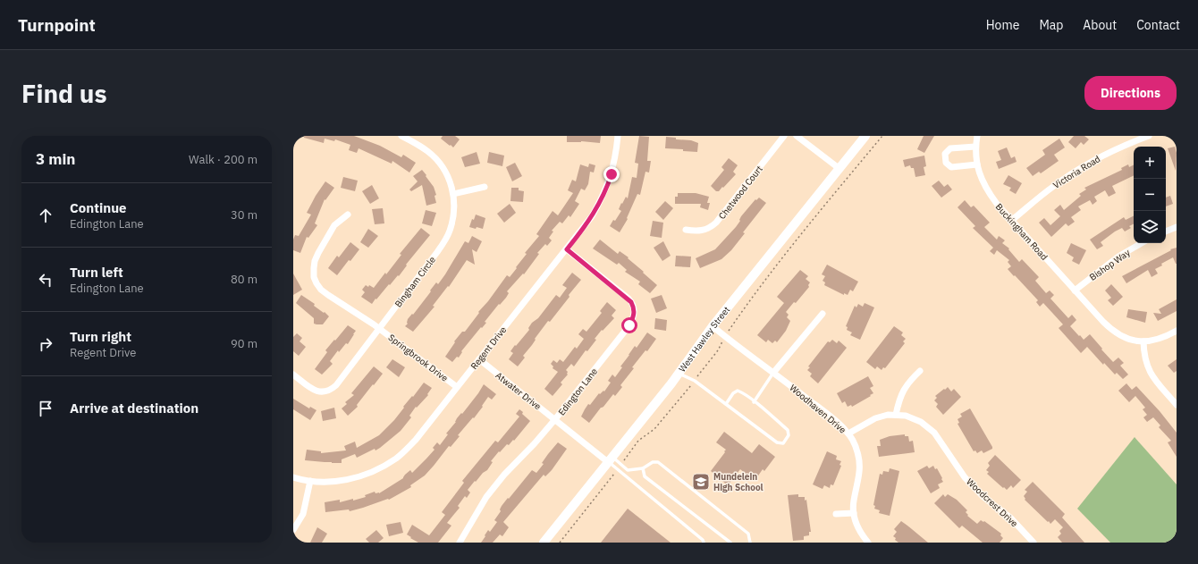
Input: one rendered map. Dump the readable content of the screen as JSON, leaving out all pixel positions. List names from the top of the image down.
{
  "streets": {
    "street": [
      "Victoria Road",
      "Chetwood Court",
      "Buckingham Road",
      "Bishop Way",
      "Bingham Circle",
      "West Hawley Street",
      "Regent Drive",
      "Springbrook Drive",
      "Atwater Drive",
      "Edington Lane",
      "Woodhaven Drive",
      "Woodcrest Drive"
    ]
  },
  "crossings": [
    ["Victoria Road", "Buckingham Road"],
    ["Buckingham Road", "Bishop Way"],
    ["Bingham Circle", "Springbrook Drive"],
    ["West Hawley Street", "Atwater Drive"],
    ["West Hawley Street", "Woodhaven Drive"],
    ["Regent Drive", "Springbrook Drive"],
    ["Regent Drive", "Atwater Drive"],
    ["Regent Drive", "Edington Lane"],
    ["Atwater Drive", "Edington Lane"],
    ["Woodhaven Drive", "Woodcrest Drive"]
  ],
  "places": {
    "school or university": ["Mundelein High School"]
  },
  "page": {
    "header": "Turnpoint",
    "nav": [
      "Home",
      "Map",
      "About",
      "Contact"
    ],
    "buttons": "Directions",
    "title": "Find us",
    "heading": ["3 min", "Walk · 200 m"],
    "map_buttons": ["+", "−"],
    "list": [
      ["Continue", "Edington Lane", "30 m"],
      ["Turn left", "Edington Lane", "80 m"],
      ["Turn right", "Regent Drive", "90 m"],
      "Arrive at destination"
    ]
  }
}
